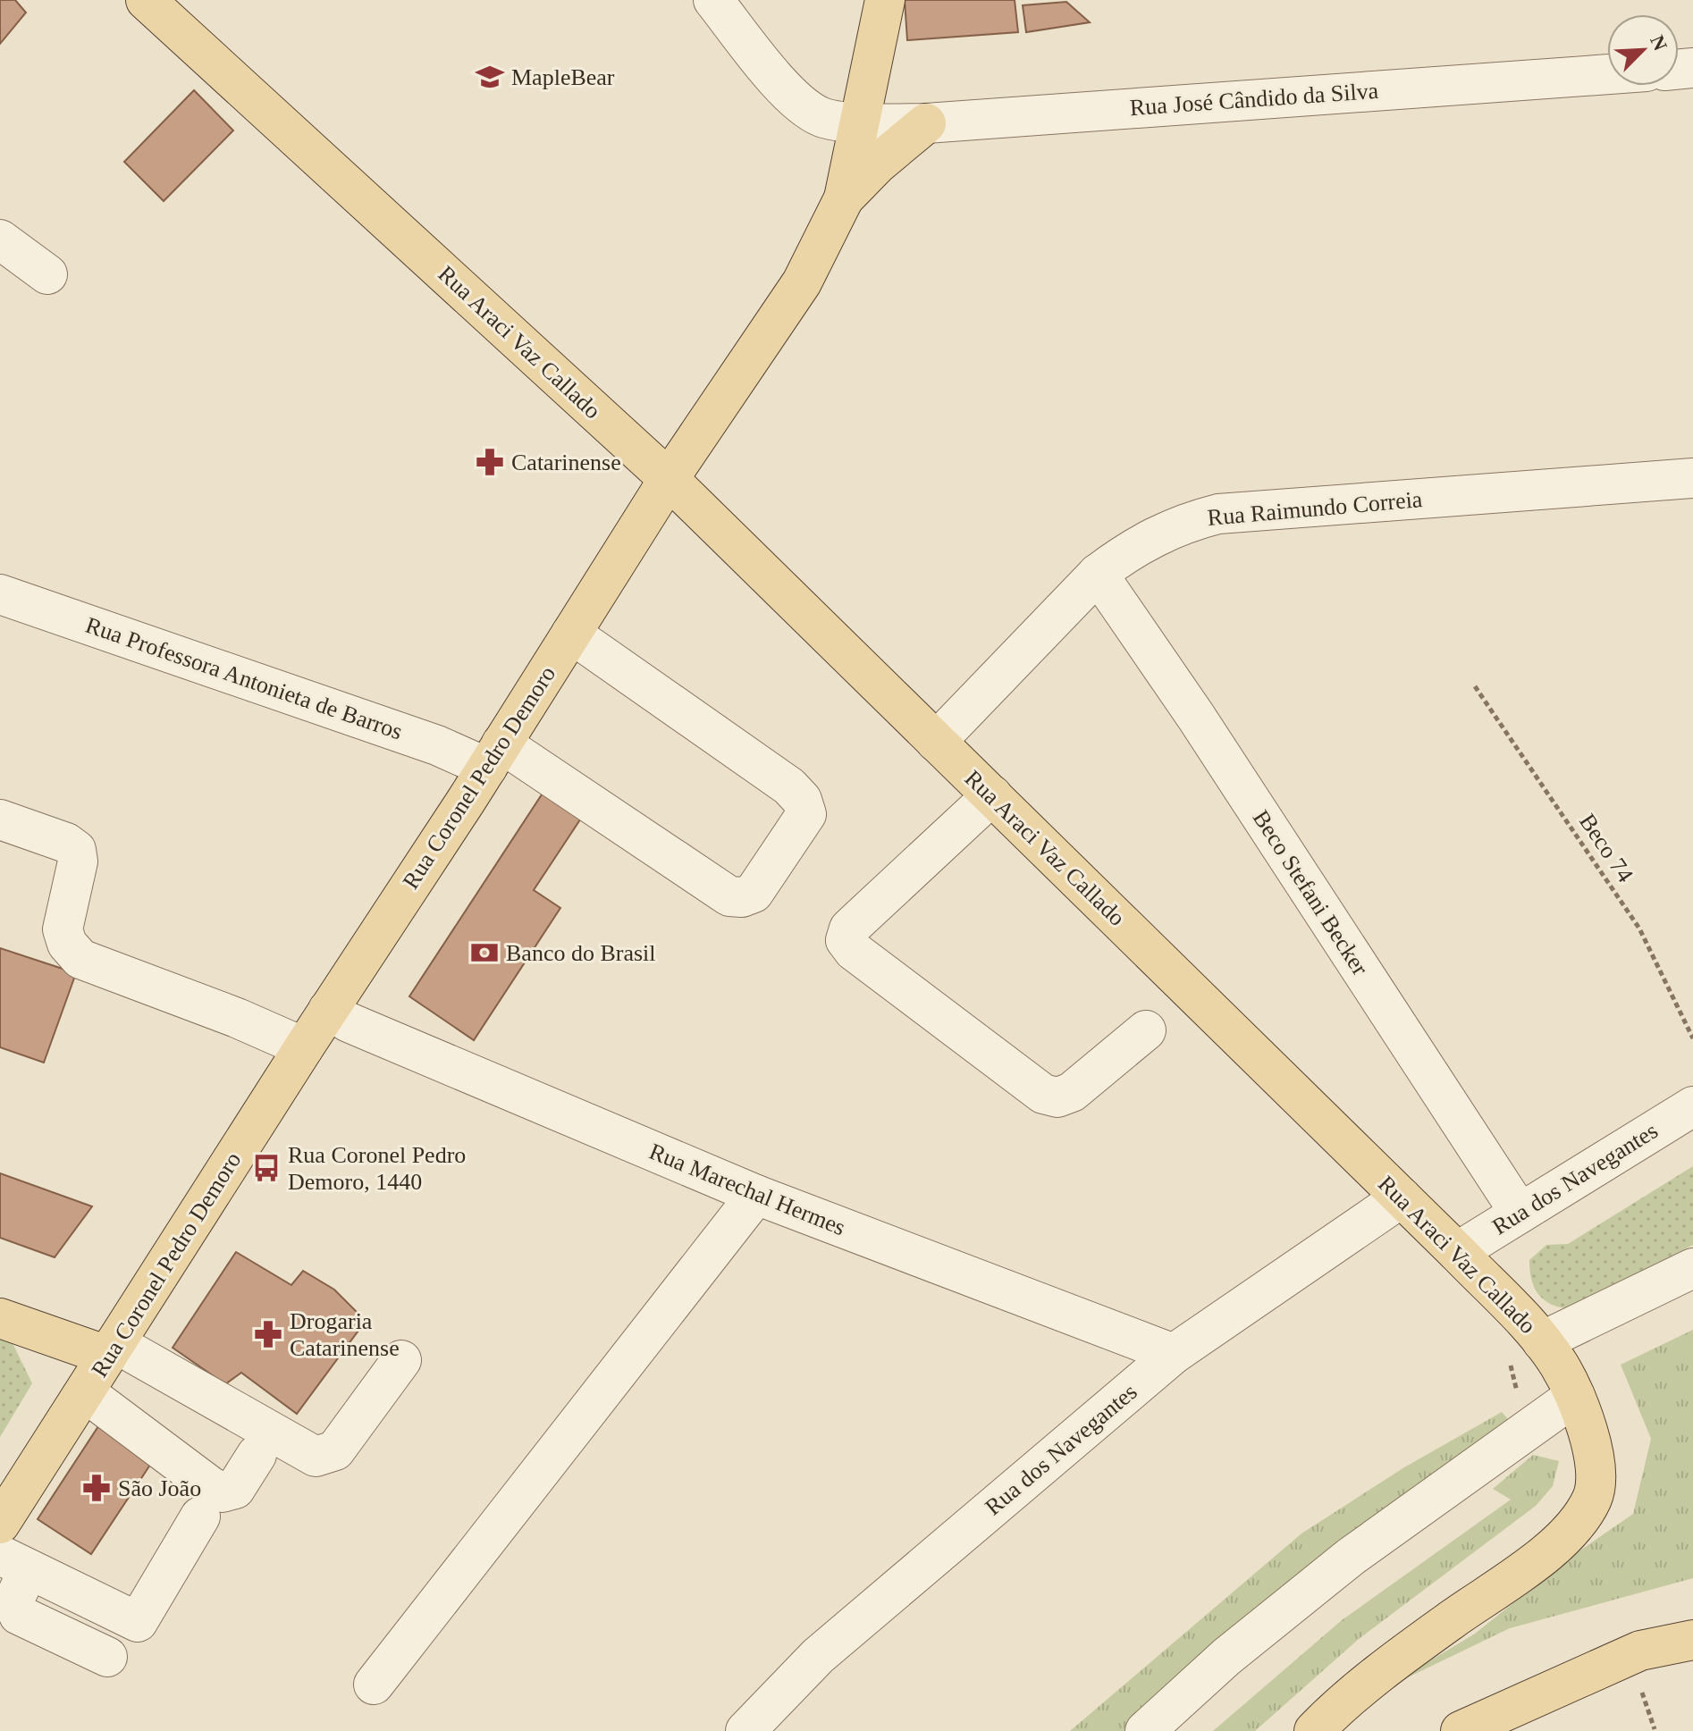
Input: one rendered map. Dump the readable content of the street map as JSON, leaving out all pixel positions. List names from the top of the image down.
{
  "streets": {
    "main road": ["Rua Araci Vaz Callado", "Rua Coronel Pedro Demoro"],
    "street": [
      "Rua José Cândido da Silva",
      "Rua Raimundo Correia",
      "Rua Professora Antonieta de Barros",
      "Beco Stefani Becker",
      "Rua dos Navegantes",
      "Rua Marechal Hermes"
    ],
    "path": ["Beco 74"]
  },
  "crossings": [
    ["Rua José Cândido da Silva", "Rua Coronel Pedro Demoro"],
    ["Rua Araci Vaz Callado", "Rua Raimundo Correia"],
    ["Rua Araci Vaz Callado", "Rua Coronel Pedro Demoro"],
    ["Rua Araci Vaz Callado", "Rua dos Navegantes"],
    ["Rua Raimundo Correia", "Beco Stefani Becker"],
    ["Rua Professora Antonieta de Barros", "Rua Coronel Pedro Demoro"],
    ["Rua Coronel Pedro Demoro", "Rua Marechal Hermes"],
    ["Beco Stefani Becker", "Rua dos Navegantes"],
    ["Rua dos Navegantes", "Rua Marechal Hermes"]
  ],
  "places": {
    "school or university": ["MapleBear"],
    "pharmacy": ["Catarinense", "Drogaria Catarinense", "São João"],
    "bank": ["Banco do Brasil"],
    "bus stop": ["Rua Coronel Pedro Demoro, 1440"]
  },
  "north": "top right"
}
